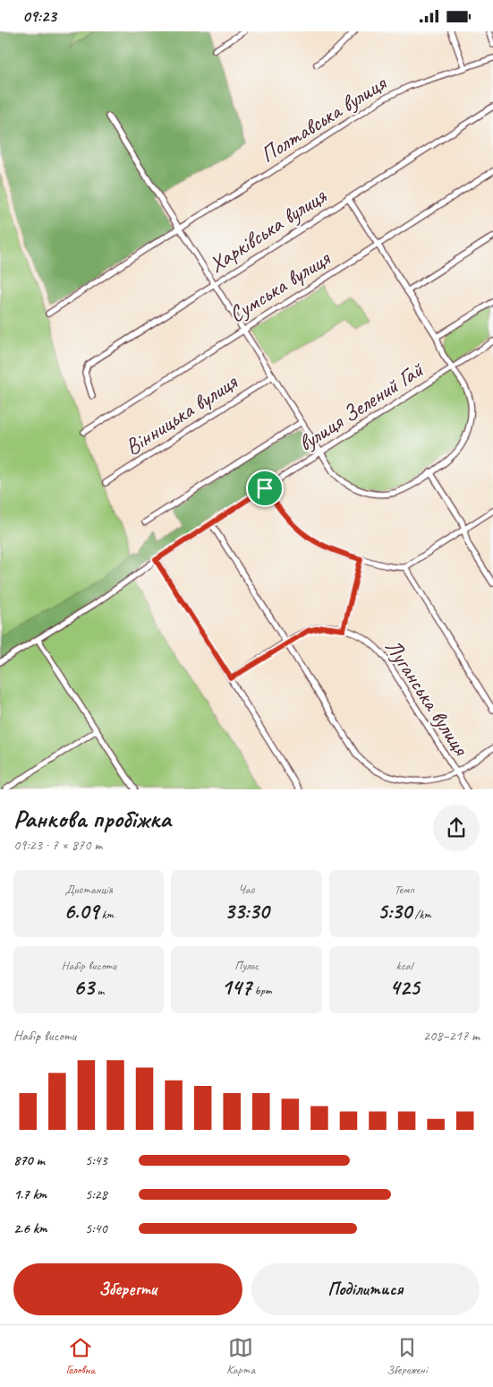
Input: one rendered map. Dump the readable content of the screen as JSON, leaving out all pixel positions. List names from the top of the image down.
{
  "streets": {
    "street": [
      "Полтавська вулиця",
      "Харківська вулиця",
      "Сумська вулиця",
      "вулиця Зелений Гай",
      "Вінницька вулиця",
      "Луганська вулиця"
    ]
  },
  "page": {
    "status": "09:23",
    "heading": ["Ранкова пробіжка", "09:23 · 7 × 870 m"],
    "stats": [
      ["Дистанція", "6.09 km"],
      ["Час", "33:30"],
      ["Темп", "5:30 /km"],
      ["Набір висоти", "63 m"],
      ["Пульс", "147 bpm"],
      ["kcal", "425"]
    ],
    "chart": ["Набір висоти", "208–217 m"],
    "list": [
      {
        "name": "870 m",
        "note": "5:43"
      },
      {
        "name": "1.7 km",
        "note": "5:28"
      },
      {
        "name": "2.6 km",
        "note": "5:40"
      }
    ],
    "buttons": ["Зберегти", "Поділитися"],
    "tabs": ["Головна", "Карта", "Збережені"]
  }
}
